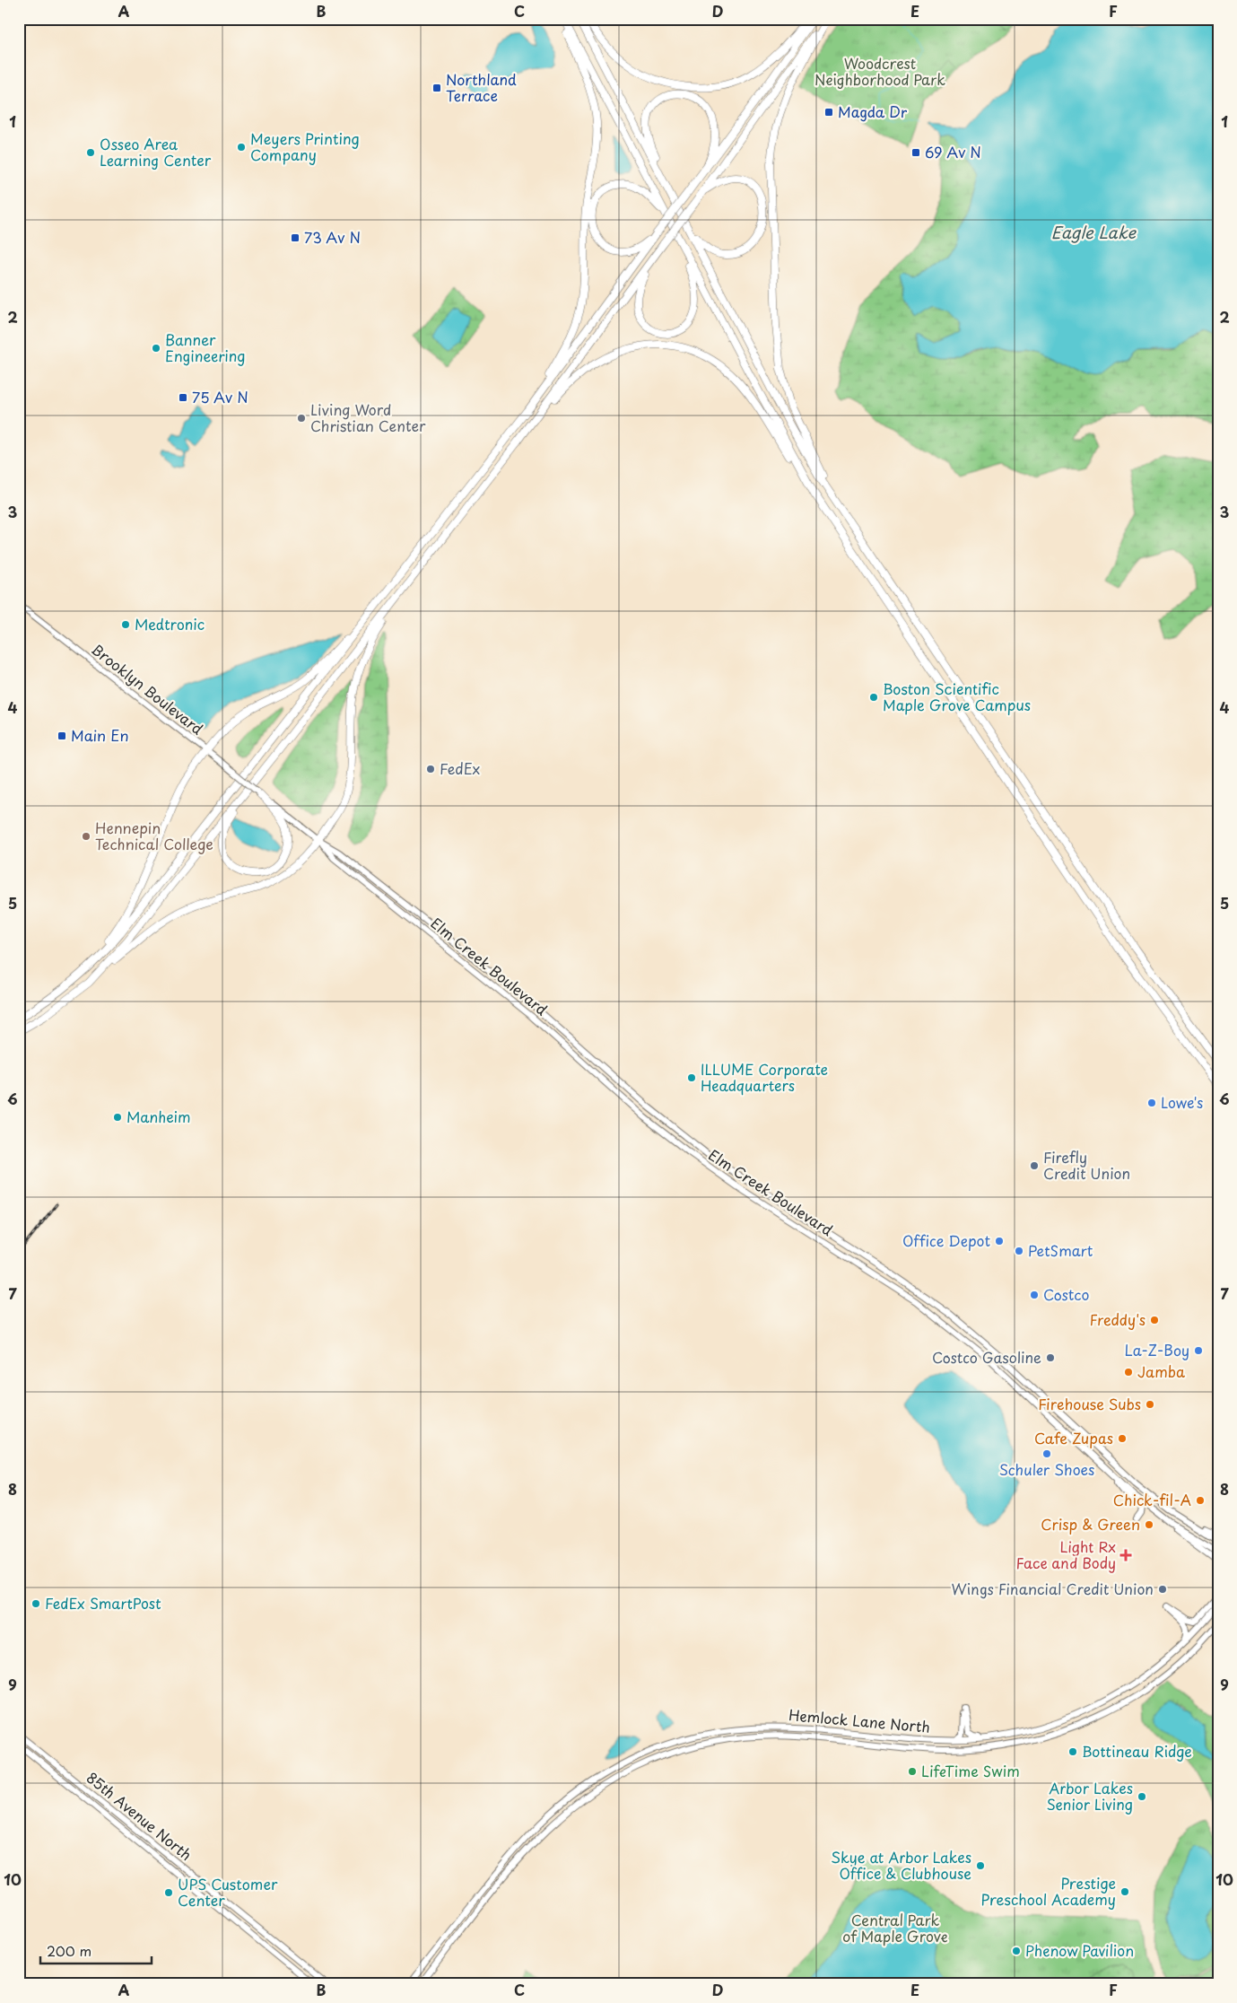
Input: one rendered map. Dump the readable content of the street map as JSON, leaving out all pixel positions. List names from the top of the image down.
{
  "streets": {
    "main road": [
      "Brooklyn Boulevard",
      "Elm Creek Boulevard",
      "Hemlock Lane North",
      "85th Avenue North"
    ]
  },
  "crossings": [
    ["Brooklyn Boulevard", "Elm Creek Boulevard"]
  ],
  "water": ["Eagle Lake"],
  "parks": ["Woodcrest Neighborhood Park", "Central Park of Maple Grove"],
  "places": {
    "transit": [
      "Northland Terrace",
      "Magda Dr",
      "69 Av N",
      "73 Av N",
      "75 Av N",
      "Main En"
    ],
    "other": [
      "Meyers Printing Company",
      "Osseo Area Learning Center",
      "Banner Engineering",
      "Living Word Christian Center",
      "Medtronic",
      "Boston Scientific Maple Grove Campus",
      "FedEx",
      "Hennepin Technical College",
      "ILLUME Corporate Headquarters",
      "Lowe's",
      "Manheim",
      "Firefly Credit Union",
      "Office Depot",
      "PetSmart",
      "Costco",
      "Freddy's",
      "La-Z-Boy",
      "Costco Gasoline",
      "Jamba",
      "Firehouse Subs",
      "Cafe Zupas",
      "Schuler Shoes",
      "Chick-fil-A",
      "Crisp & Green",
      "Wings Financial Credit Union",
      "FedEx SmartPost",
      "Bottineau Ridge",
      "LifeTime Swim",
      "Arbor Lakes Senior Living",
      "Skye at Arbor Lakes Office & Clubhouse",
      "Prestige Preschool Academy",
      "UPS Customer Center",
      "Phenow Pavilion"
    ],
    "health": ["Light Rx Face and Body"]
  },
  "scale_bar": "200 m",
  "grid": {
    "columns": [
      "A",
      "B",
      "C",
      "D",
      "E",
      "F"
    ],
    "rows": [
      "1",
      "2",
      "3",
      "4",
      "5",
      "6",
      "7",
      "8",
      "9",
      "10"
    ]
  }
}
